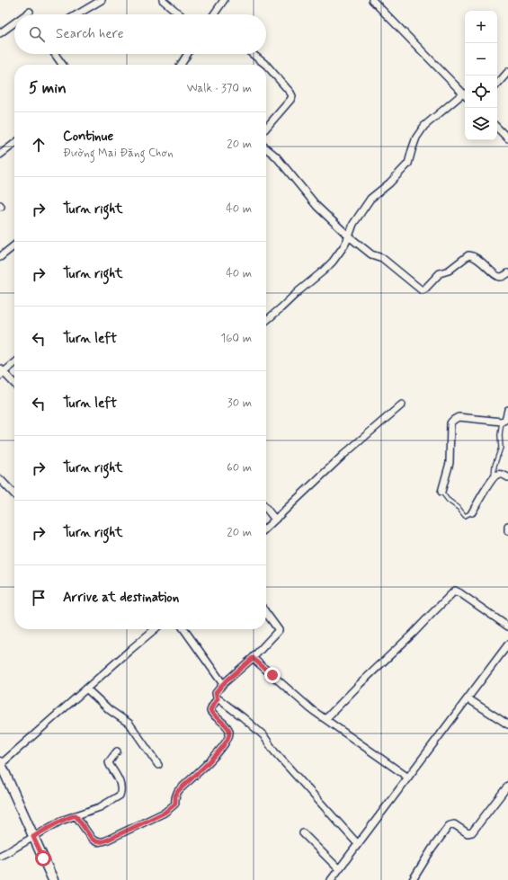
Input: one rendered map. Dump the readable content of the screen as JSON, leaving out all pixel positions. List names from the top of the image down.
{
  "page": {
    "map_buttons": ["+", "−"],
    "search": "Search here",
    "heading": ["5 min", "Walk · 370 m"],
    "list": [
      ["Continue", "Đường Mai Đăng Chơn", "20 m"],
      ["Turn right", "40 m"],
      ["Turn right", "40 m"],
      ["Turn left", "160 m"],
      ["Turn left", "30 m"],
      ["Turn right", "60 m"],
      ["Turn right", "20 m"],
      "Arrive at destination"
    ]
  }
}
